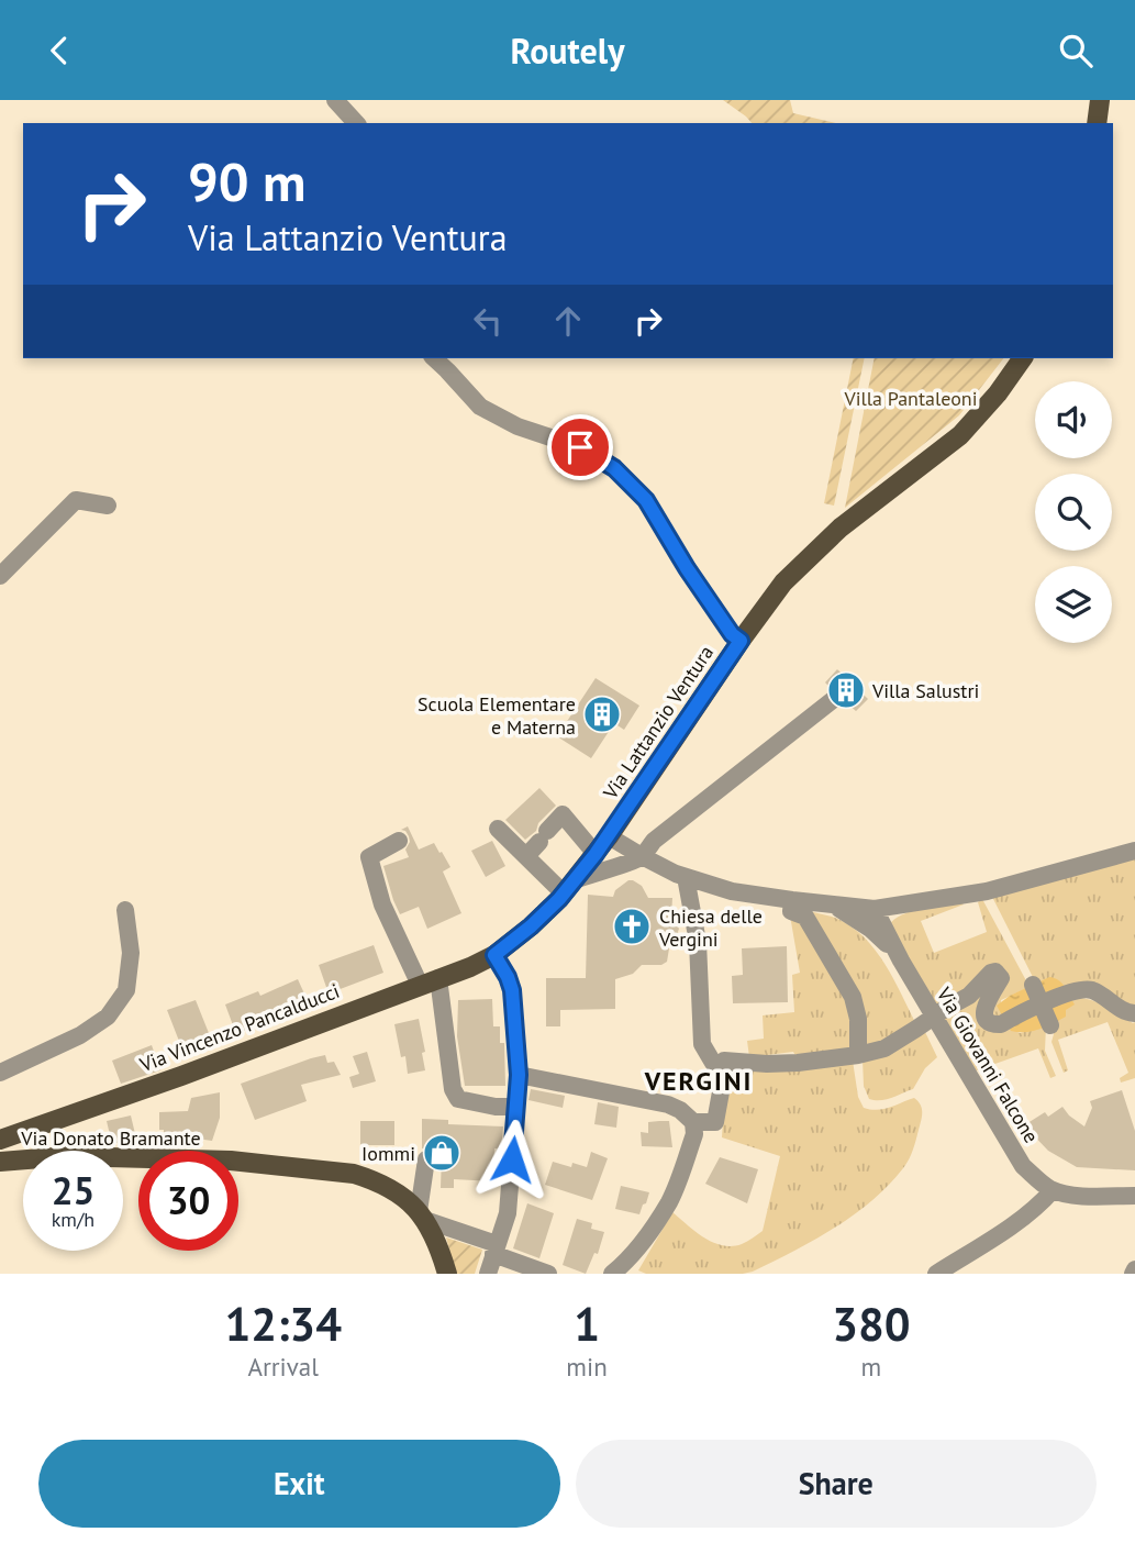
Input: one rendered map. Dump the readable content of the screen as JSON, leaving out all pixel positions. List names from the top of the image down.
{
  "streets": {
    "main road": ["Via Lattanzio Ventura", "Via Vincenzo Pancalducci", "Via Donato Bramante"],
    "street": ["Via Giovanni Falcone"]
  },
  "crossings": [
    ["Via Lattanzio Ventura", "Via Vincenzo Pancalducci"]
  ],
  "districts": ["VERGINI"],
  "parks": ["Villa Pantaleoni"],
  "places": {
    "building": ["Villa Salustri", "Scuola Elementare e Materna"],
    "church": ["Chiesa delle Vergini"],
    "shop": ["Iommi"]
  },
  "page": {
    "header": "Routely",
    "turn": ["90 m", "Via Lattanzio Ventura"],
    "speed": "25 km/h",
    "limit": "30",
    "eta": [
      "12:34",
      "Arrival",
      "1",
      "min",
      "380",
      "m"
    ],
    "buttons": ["Exit", "Share"]
  }
}
